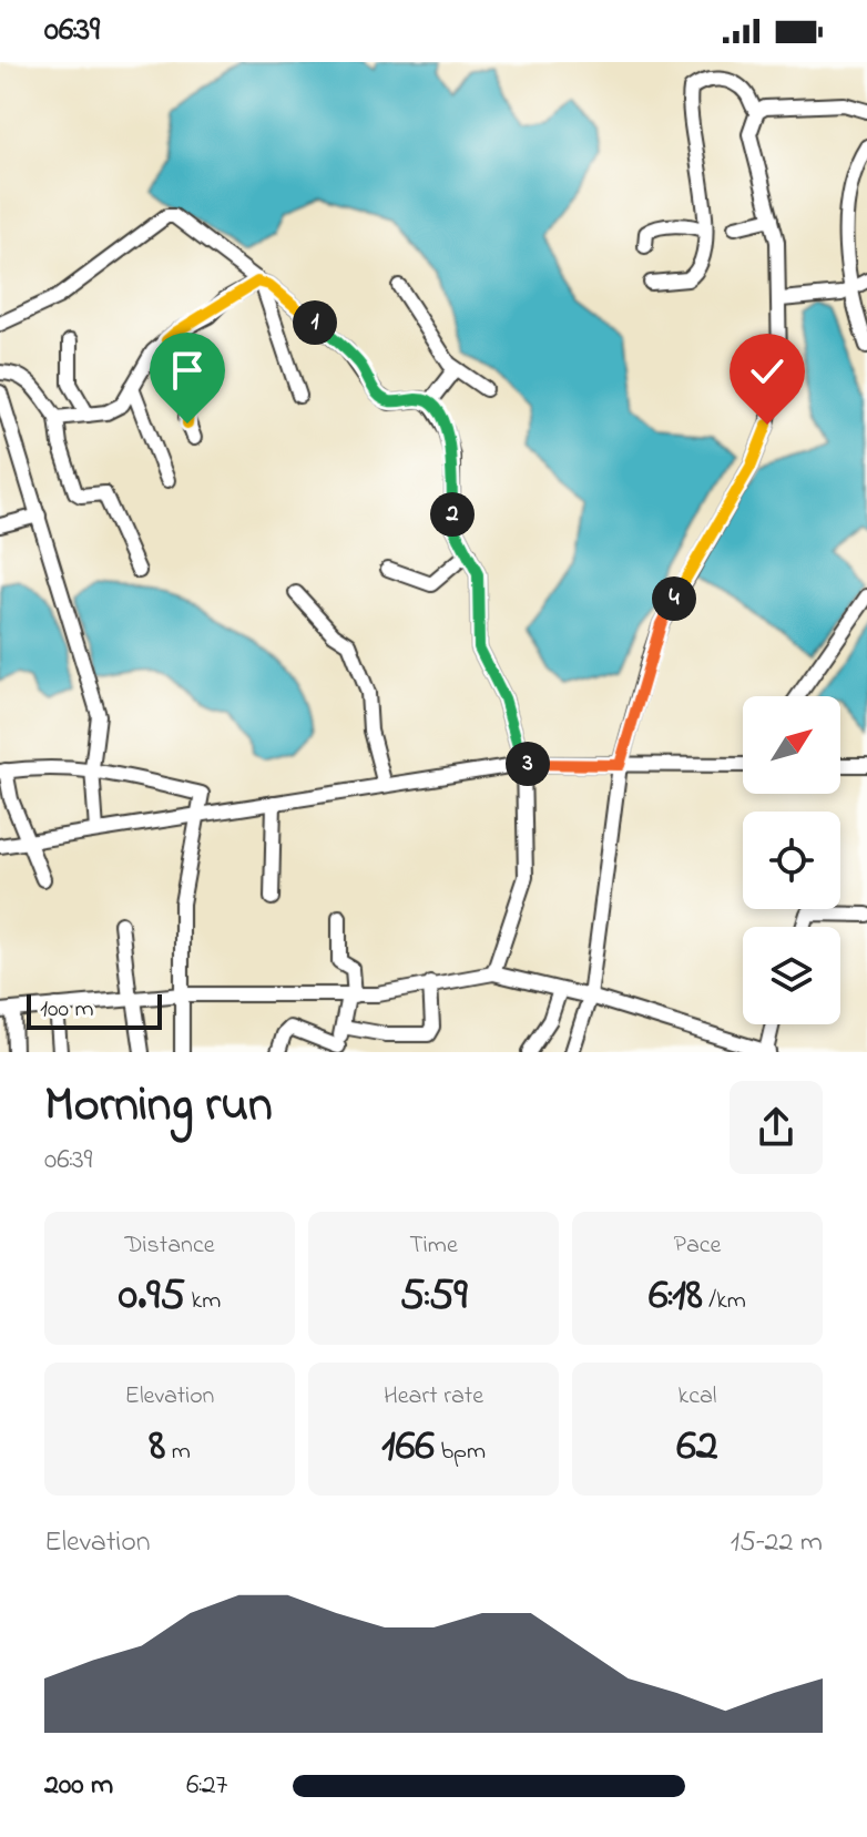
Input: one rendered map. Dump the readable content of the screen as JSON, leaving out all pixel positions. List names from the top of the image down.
{
  "scale_bar": "100 m",
  "north": "top right",
  "page": {
    "status": "06:39",
    "pins": [
      "1",
      "2",
      "4",
      "3"
    ],
    "scale": "100 m",
    "heading": ["Morning run", "06:39"],
    "stats": [
      ["Distance", "0.95 km"],
      ["Time", "5:59"],
      ["Pace", "6:18 /km"],
      ["Elevation", "8 m"],
      ["Heart rate", "166 bpm"],
      ["kcal", "62"]
    ],
    "chart": ["Elevation", "15–22 m"],
    "list": [
      {
        "name": "200 m",
        "note": "6:27"
      }
    ]
  }
}
